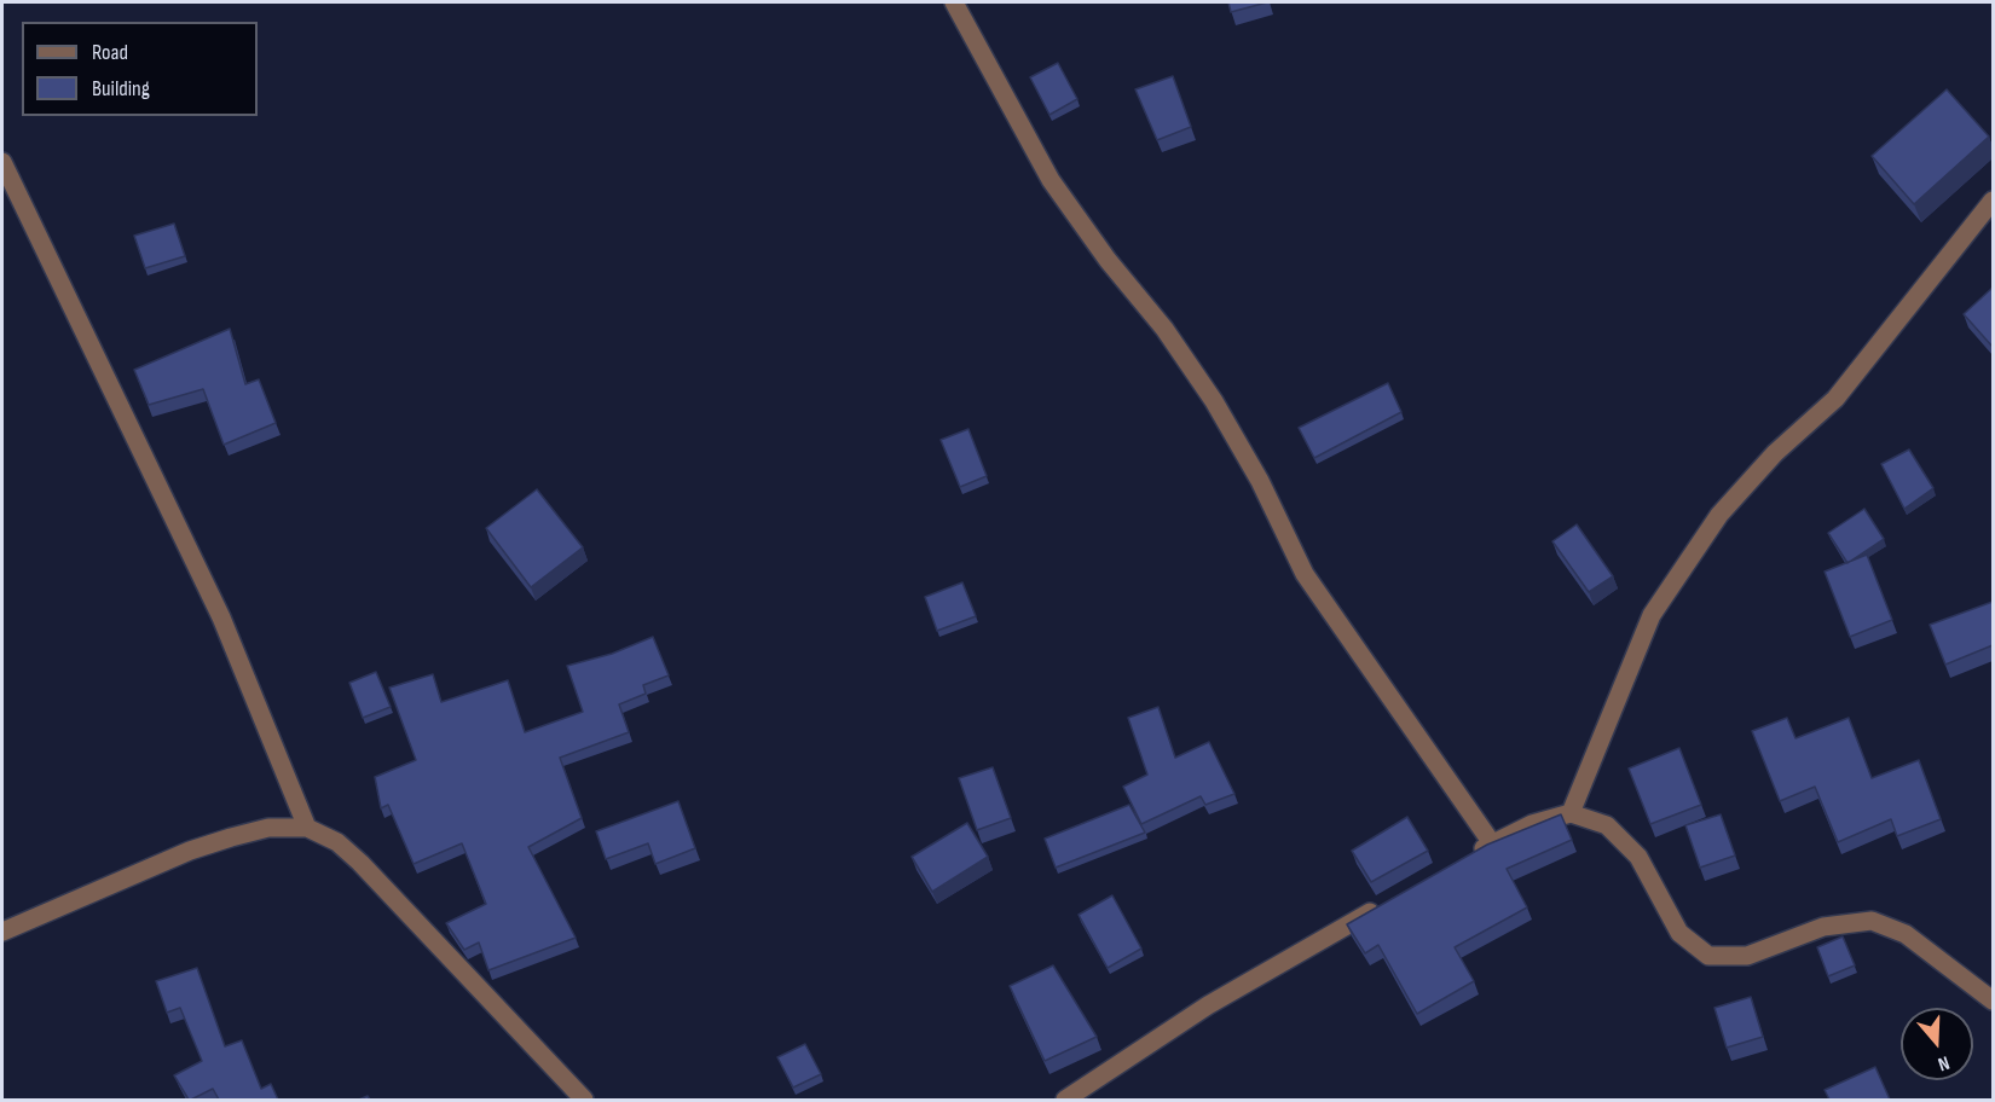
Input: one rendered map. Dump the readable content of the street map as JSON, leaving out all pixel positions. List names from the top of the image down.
{
  "legend": ["Road", "Building"],
  "north": "bottom"
}
